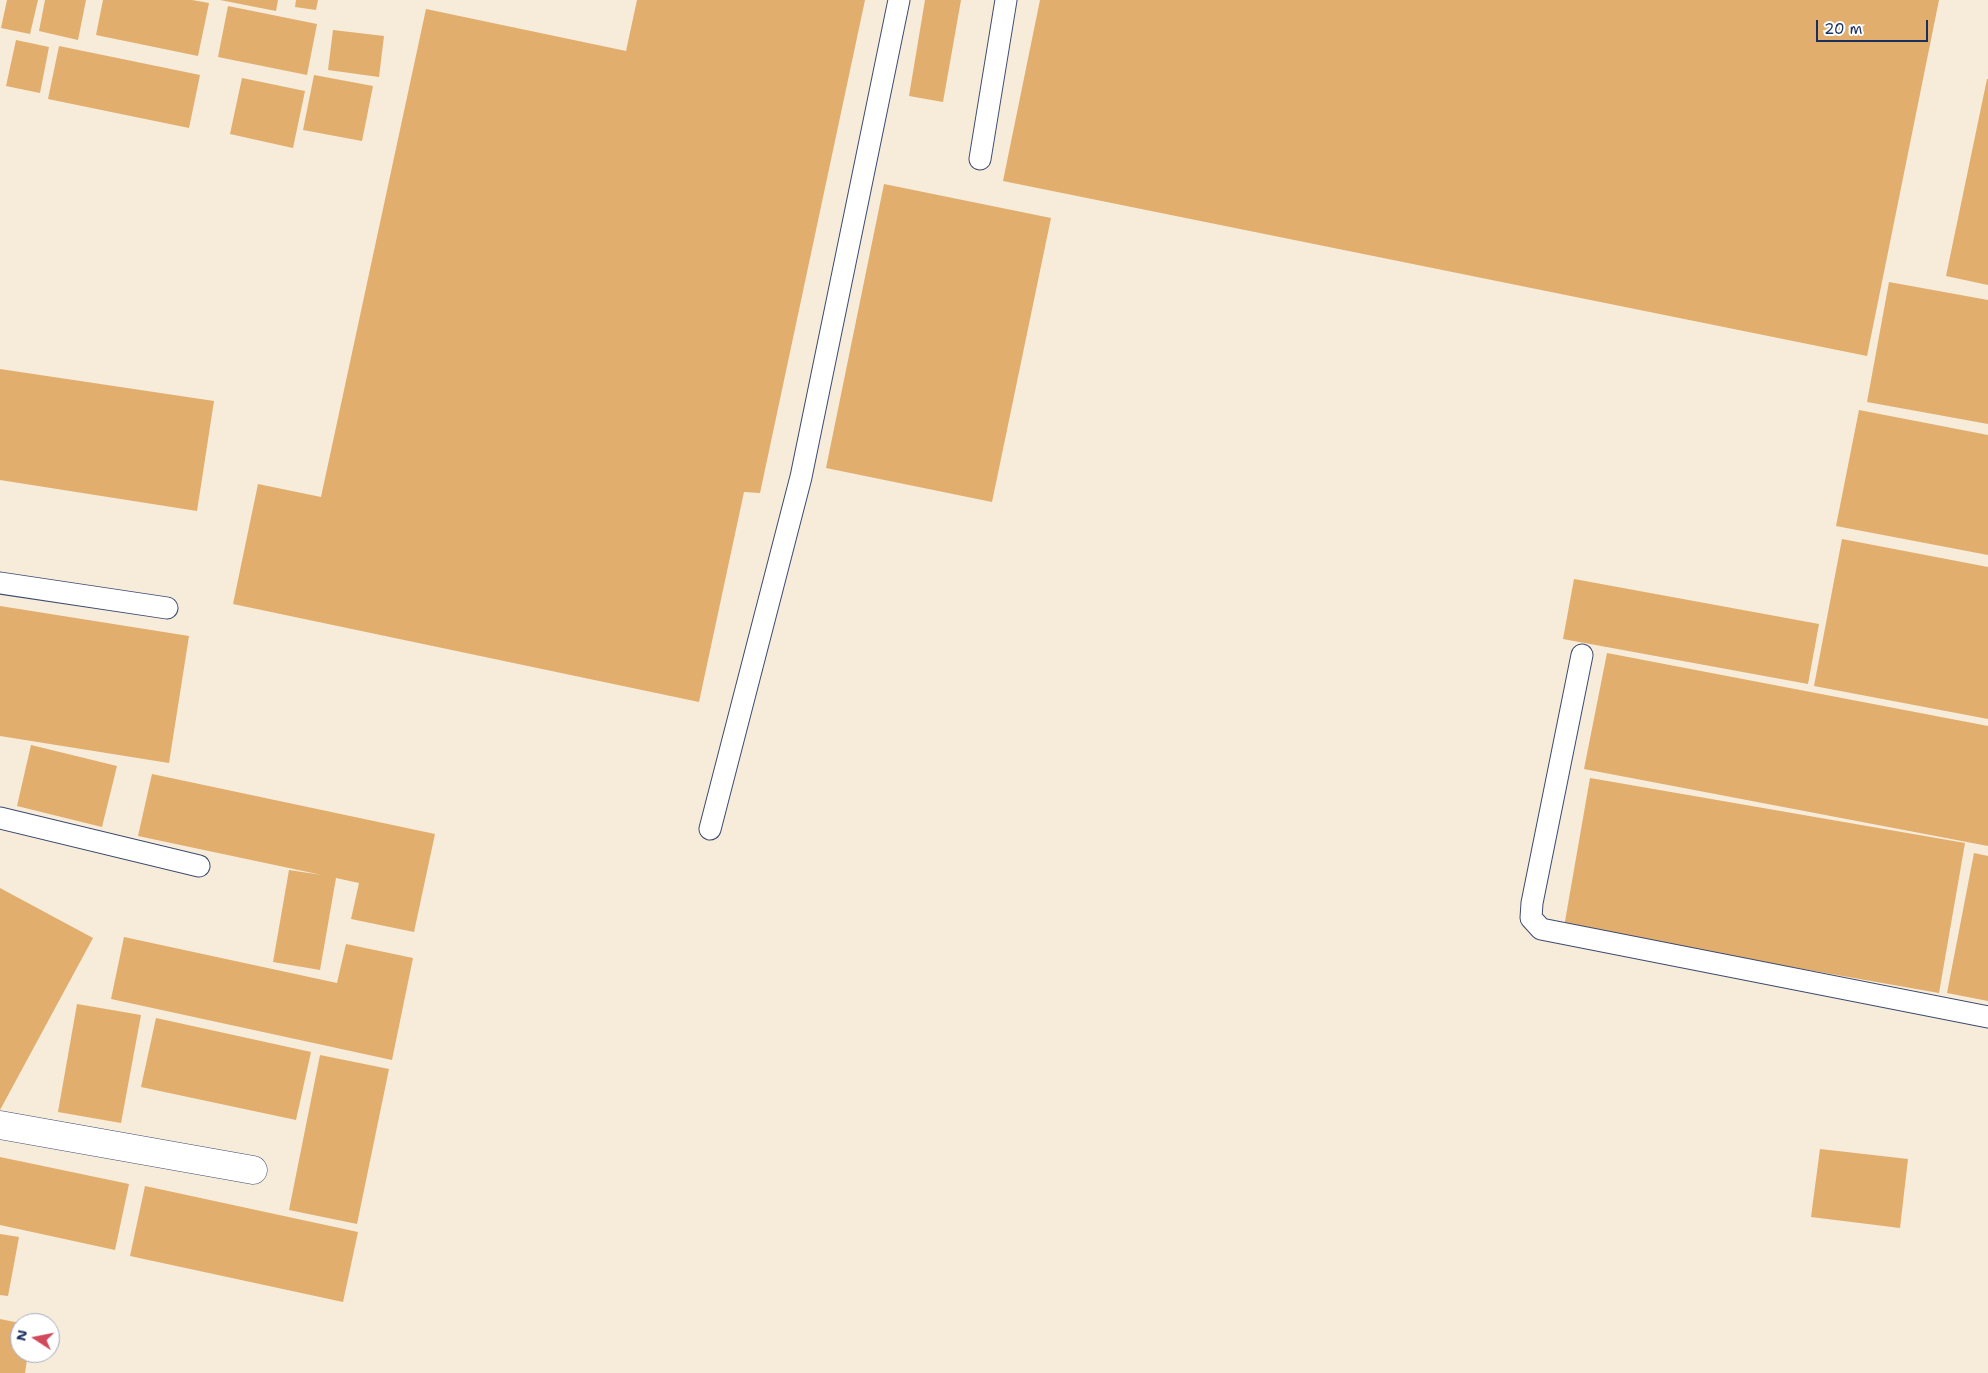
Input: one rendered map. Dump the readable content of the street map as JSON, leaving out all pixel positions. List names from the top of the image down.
{
  "scale_bar": "20 m",
  "north": "left"
}
